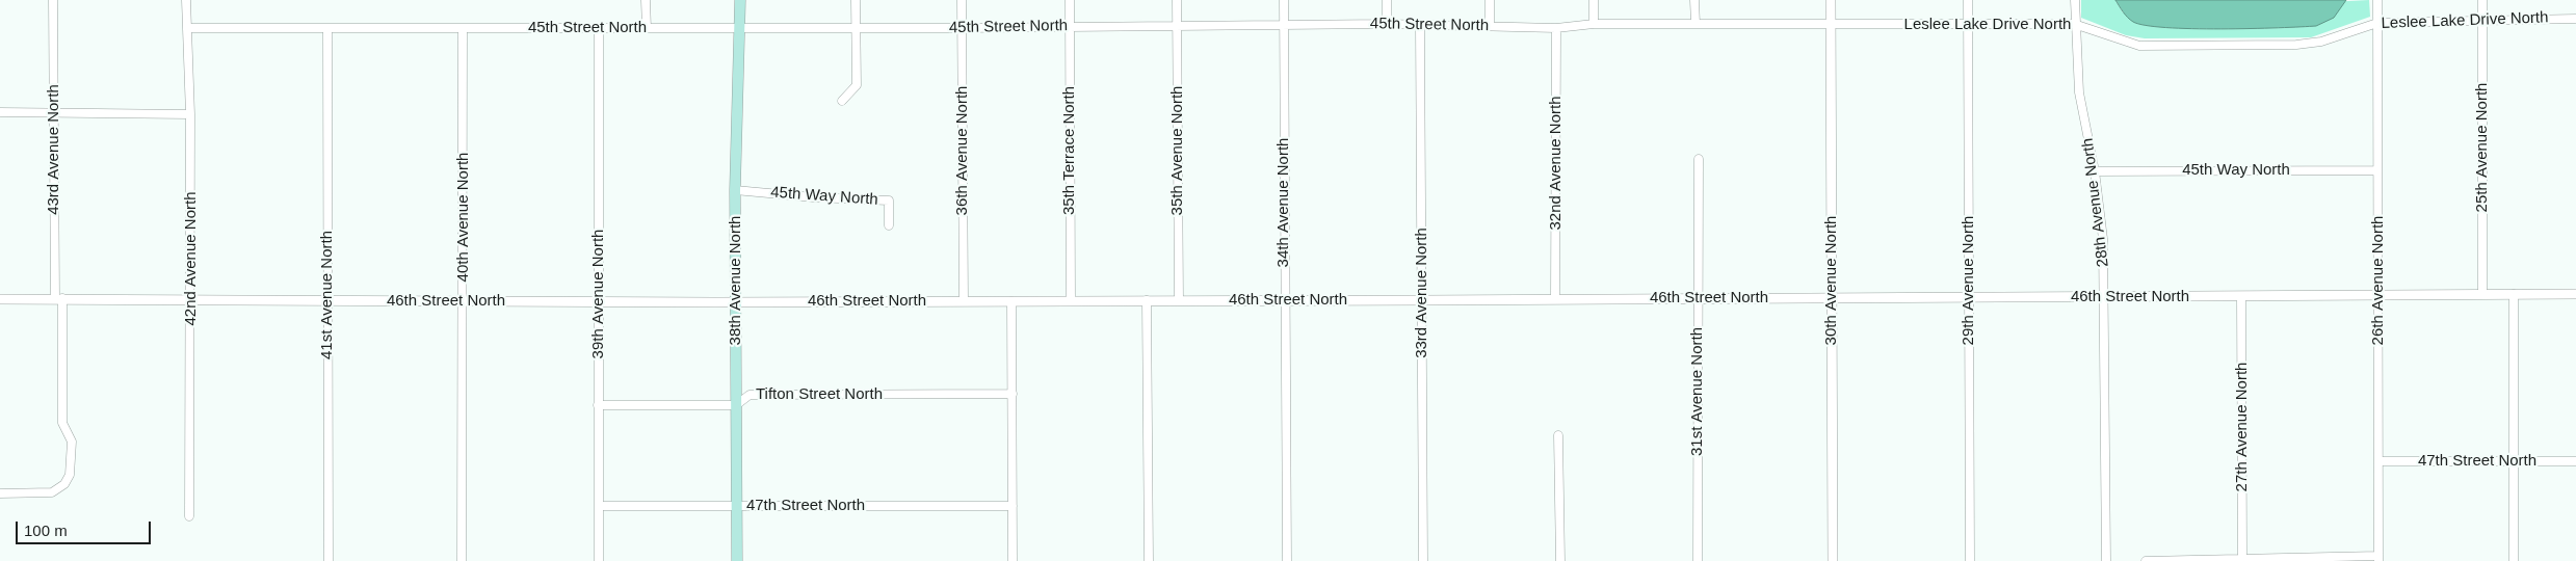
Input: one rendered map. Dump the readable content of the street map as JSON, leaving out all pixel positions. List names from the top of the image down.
{
  "streets": {
    "main road": ["38th Avenue North"],
    "street": [
      "Leslee Lake Drive North",
      "45th Street North",
      "25th Avenue North",
      "43rd Avenue North",
      "36th Avenue North",
      "35th Terrace North",
      "35th Avenue North",
      "32nd Avenue North",
      "45th Way North",
      "34th Avenue North",
      "28th Avenue North",
      "40th Avenue North",
      "42nd Avenue North",
      "30th Avenue North",
      "29th Avenue North",
      "26th Avenue North",
      "33rd Avenue North",
      "39th Avenue North",
      "41st Avenue North",
      "46th Street North",
      "31st Avenue North",
      "Tifton Street North",
      "27th Avenue North",
      "47th Street North"
    ]
  },
  "crossings": [
    ["Leslee Lake Drive North", "45th Street North"],
    ["Leslee Lake Drive North", "25th Avenue North"],
    ["Leslee Lake Drive North", "28th Avenue North"],
    ["Leslee Lake Drive North", "30th Avenue North"],
    ["Leslee Lake Drive North", "29th Avenue North"],
    ["Leslee Lake Drive North", "26th Avenue North"],
    ["45th Street North", "36th Avenue North"],
    ["45th Street North", "35th Terrace North"],
    ["45th Street North", "35th Avenue North"],
    ["45th Street North", "32nd Avenue North"],
    ["45th Street North", "34th Avenue North"],
    ["45th Street North", "40th Avenue North"],
    ["45th Street North", "42nd Avenue North"],
    ["45th Street North", "38th Avenue North"],
    ["45th Street North", "30th Avenue North"],
    ["45th Street North", "33rd Avenue North"],
    ["45th Street North", "39th Avenue North"],
    ["45th Street North", "41st Avenue North"],
    ["25th Avenue North", "46th Street North"],
    ["43rd Avenue North", "46th Street North"],
    ["36th Avenue North", "46th Street North"],
    ["35th Terrace North", "46th Street North"],
    ["35th Avenue North", "46th Street North"],
    ["32nd Avenue North", "46th Street North"],
    ["45th Way North", "28th Avenue North"],
    ["45th Way North", "38th Avenue North"],
    ["45th Way North", "26th Avenue North"],
    ["34th Avenue North", "46th Street North"],
    ["28th Avenue North", "46th Street North"],
    ["40th Avenue North", "46th Street North"],
    ["42nd Avenue North", "46th Street North"],
    ["38th Avenue North", "46th Street North"],
    ["38th Avenue North", "Tifton Street North"],
    ["38th Avenue North", "47th Street North"],
    ["30th Avenue North", "46th Street North"],
    ["29th Avenue North", "46th Street North"],
    ["26th Avenue North", "46th Street North"],
    ["26th Avenue North", "47th Street North"],
    ["33rd Avenue North", "46th Street North"],
    ["39th Avenue North", "46th Street North"],
    ["39th Avenue North", "Tifton Street North"],
    ["39th Avenue North", "47th Street North"],
    ["41st Avenue North", "46th Street North"],
    ["46th Street North", "31st Avenue North"],
    ["46th Street North", "27th Avenue North"]
  ],
  "scale_bar": "100 m"
}
